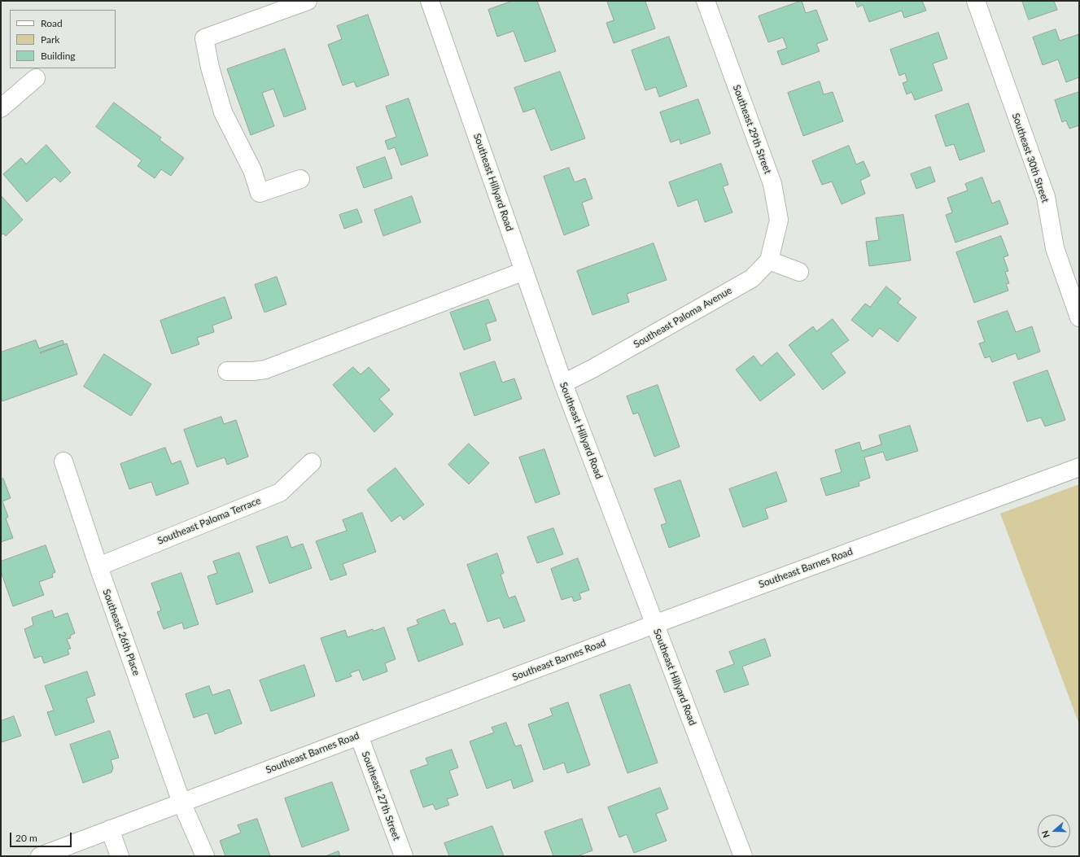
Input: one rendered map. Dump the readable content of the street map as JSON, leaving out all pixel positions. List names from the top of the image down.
{
  "streets": {
    "street": [
      "Southeast 29th Street",
      "Southeast 30th Street",
      "Southeast Hillyard Road",
      "Southeast Paloma Avenue",
      "Southeast Paloma Terrace",
      "Southeast Barnes Road",
      "Southeast 26th Place",
      "Southeast 27th Street"
    ]
  },
  "crossings": [
    ["Southeast 29th Street", "Southeast Paloma Avenue"],
    ["Southeast Hillyard Road", "Southeast Paloma Avenue"],
    ["Southeast Hillyard Road", "Southeast Barnes Road"],
    ["Southeast Paloma Terrace", "Southeast 26th Place"],
    ["Southeast Barnes Road", "Southeast 26th Place"],
    ["Southeast Barnes Road", "Southeast 27th Street"]
  ],
  "legend": ["Road", "Park", "Building"],
  "scale_bar": "20 m",
  "north": "left"
}
